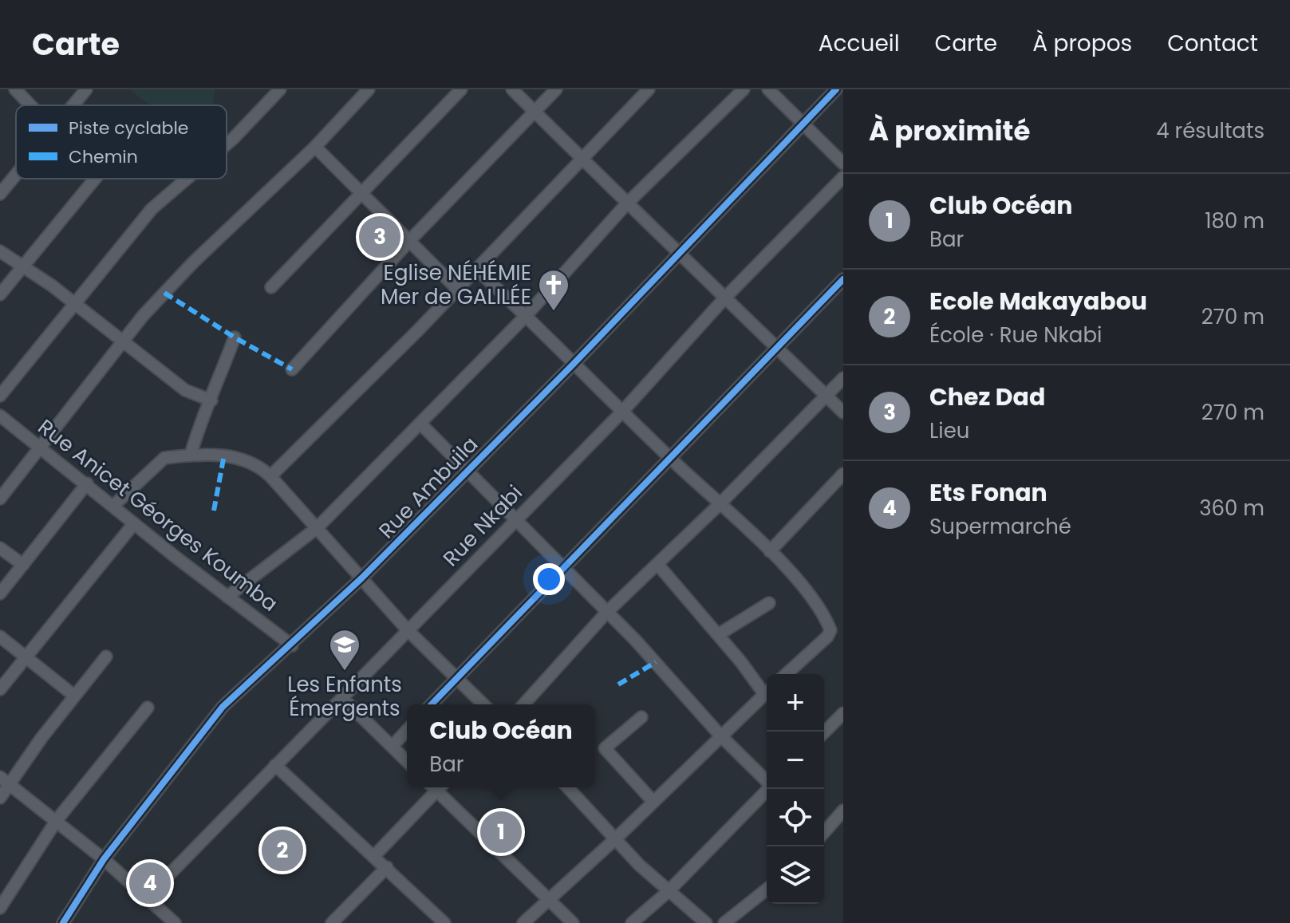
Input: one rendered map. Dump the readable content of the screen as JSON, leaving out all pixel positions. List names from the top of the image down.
{
  "streets": {
    "street": ["Rue Ambuila", "Rue Anicet Géorges Koumba", "Rue Nkabi"]
  },
  "crossings": [
    ["Rue Ambuila", "Rue Anicet Géorges Koumba"]
  ],
  "places": {
    "church": ["Eglise NÉHÉMIE Mer de GALILÉE"],
    "school or university": ["Les Enfants Émergents"]
  },
  "legend": ["Piste cyclable", "Chemin"],
  "page": {
    "header": "Carte",
    "nav": [
      "Accueil",
      "Carte",
      "À propos",
      "Contact"
    ],
    "heading": ["À proximité", "4 résultats"],
    "list": [
      {
        "mark": "1",
        "name": "Club Océan",
        "note": "Bar",
        "value": "180 m"
      },
      {
        "mark": "2",
        "name": "Ecole Makayabou",
        "note": "École · Rue Nkabi",
        "value": "270 m"
      },
      {
        "mark": "3",
        "name": "Chez Dad",
        "note": "Lieu",
        "value": "270 m"
      },
      {
        "mark": "4",
        "name": "Ets Fonan",
        "note": "Supermarché",
        "value": "360 m"
      }
    ],
    "pins": [
      "3",
      "1",
      "2",
      "4"
    ],
    "map_buttons": ["+", "−"],
    "popup": ["Club Océan", "Bar"]
  }
}
